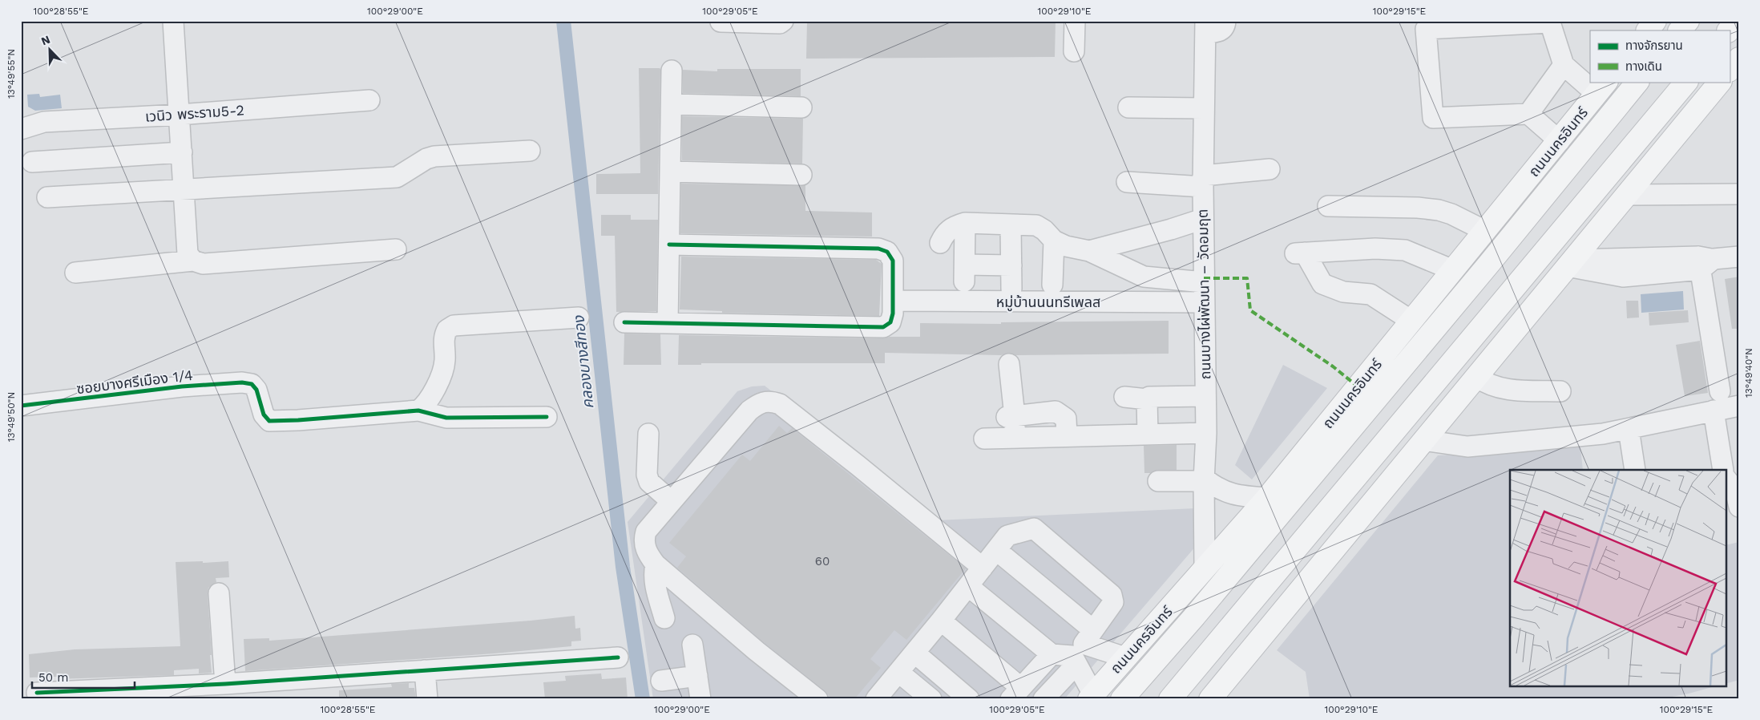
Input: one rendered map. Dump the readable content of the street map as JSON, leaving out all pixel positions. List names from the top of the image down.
{
  "streets": {
    "main road": ["ถนนนครอินทร์"],
    "street": [
      "เวนิว พระราม5-2",
      "ถนนบางไผ่พัฒนา – วัดอมฤต",
      "หมู่บ้านนนทรีเพลส",
      "ซอยบางศรีเมือง 1/4"
    ]
  },
  "crossings": [
    ["ถนนนครอินทร์", "ถนนบางไผ่พัฒนา – วัดอมฤต"],
    ["ถนนบางไผ่พัฒนา – วัดอมฤต", "หมู่บ้านนนทรีเพลส"]
  ],
  "water": ["คลองบางสีทอง"],
  "house_numbers": ["60"],
  "legend": ["ทางจักรยาน", "ทางเดิน"],
  "scale_bar": "50 m",
  "north": "top left",
  "coordinates": [
    "100°28'55\"E",
    "100°29'00\"E",
    "100°29'05\"E",
    "100°29'10\"E",
    "100°29'15\"E",
    "13°49'55\"N",
    "13°49'40\"N",
    "13°49'50\"N"
  ]
}
